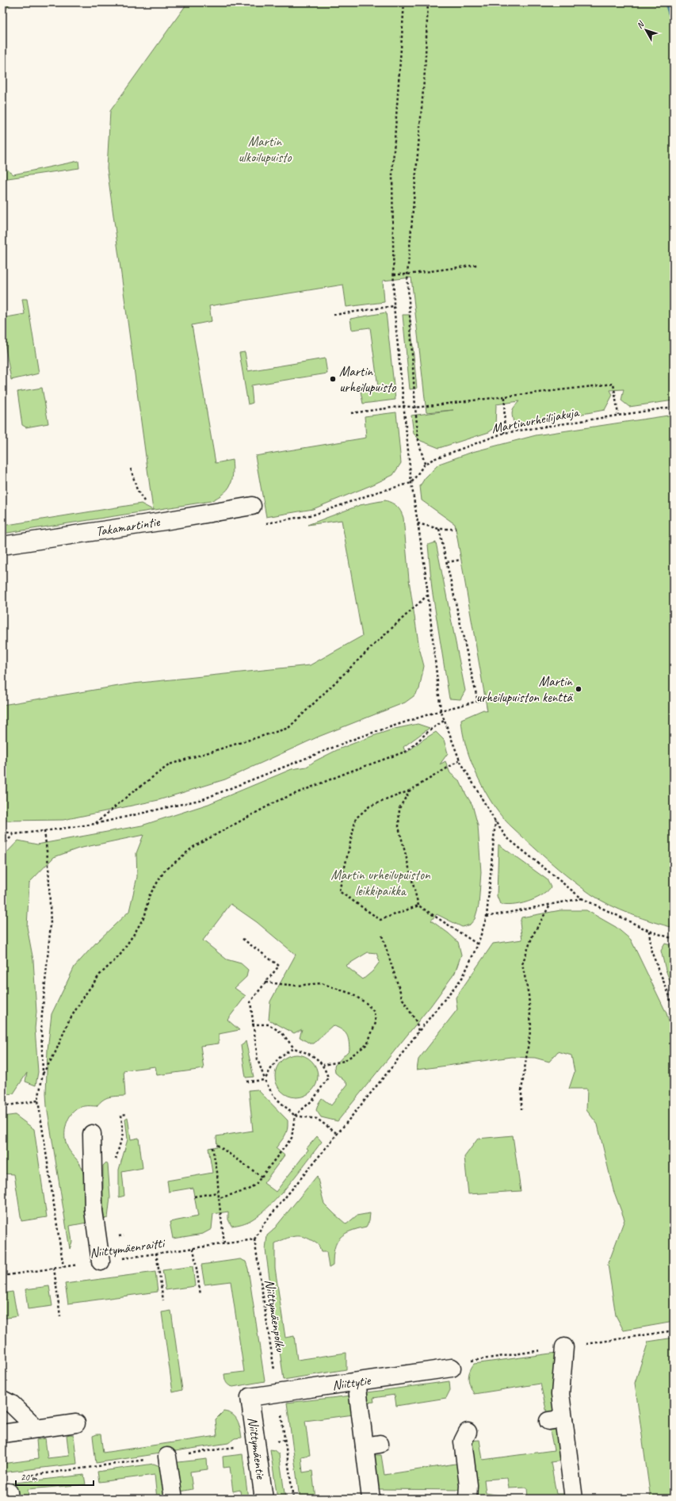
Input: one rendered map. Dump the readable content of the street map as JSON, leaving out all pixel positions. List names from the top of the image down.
{
  "streets": {
    "street": ["Takamartintie", "Niittytie", "Niittymäentie"],
    "path": ["Martinurheilijakuja", "Niittymäenraitti", "Niittymäenpolku"]
  },
  "crossings": [
    ["Niittymäenraitti", "Niittymäenpolku"],
    ["Niittymäenpolku", "Niittytie"],
    ["Niittytie", "Niittymäentie"]
  ],
  "parks": ["Martin ulkoilupuisto", "Martin urheilupuiston leikkipaikka"],
  "places": ["Martin urheilupuisto", "Martin urheilupuiston kenttä"],
  "scale_bar": "20 m",
  "north": "top left"
}
